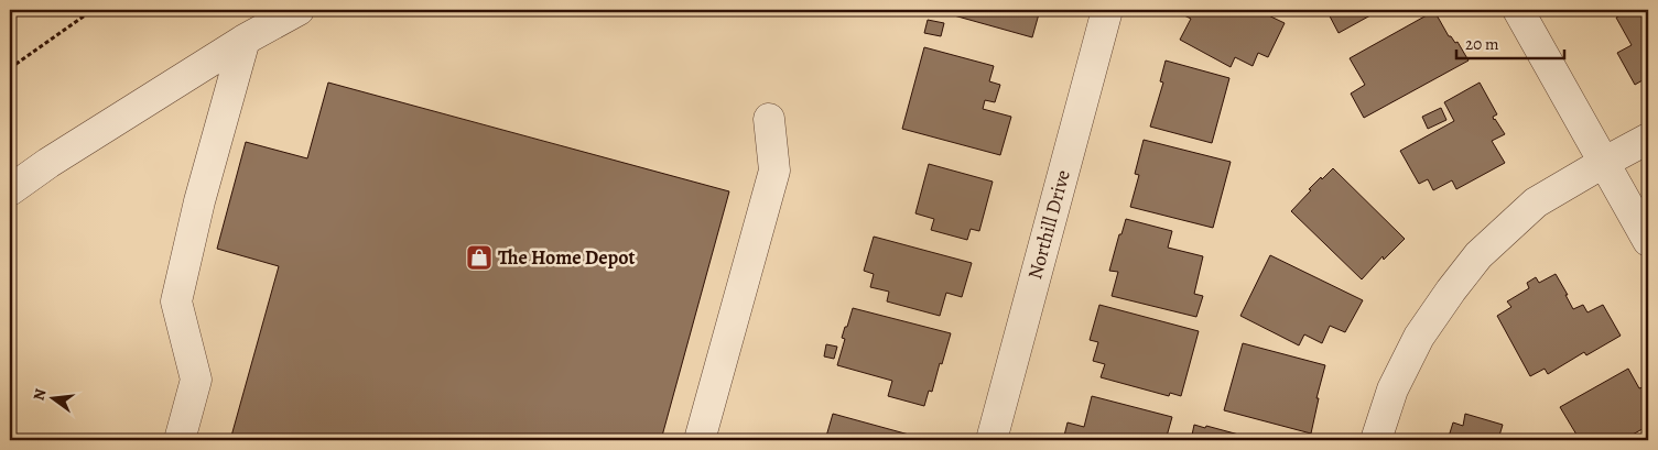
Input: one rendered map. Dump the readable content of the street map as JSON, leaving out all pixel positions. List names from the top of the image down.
{
  "streets": {
    "street": ["Northill Drive"]
  },
  "places": {
    "shop": ["The Home Depot"]
  },
  "scale_bar": "20 m",
  "north": "left"
}
